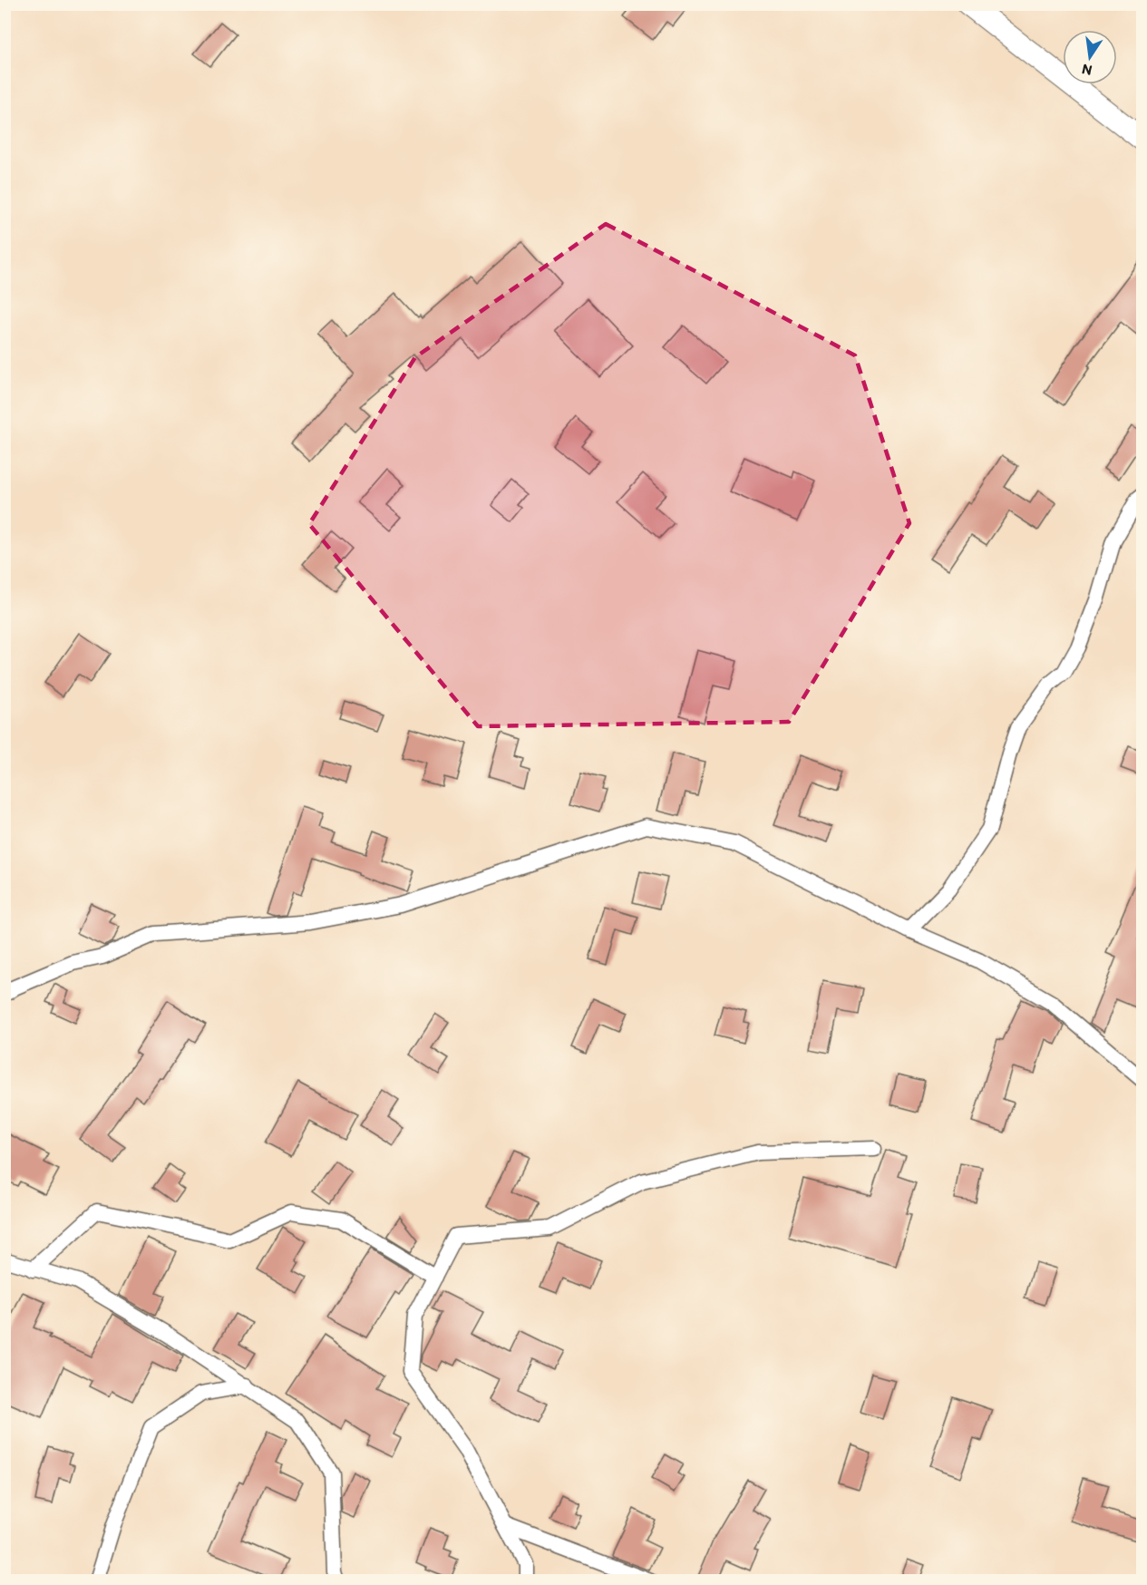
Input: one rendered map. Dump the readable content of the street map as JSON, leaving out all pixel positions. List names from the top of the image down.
{
  "north": "bottom"
}
